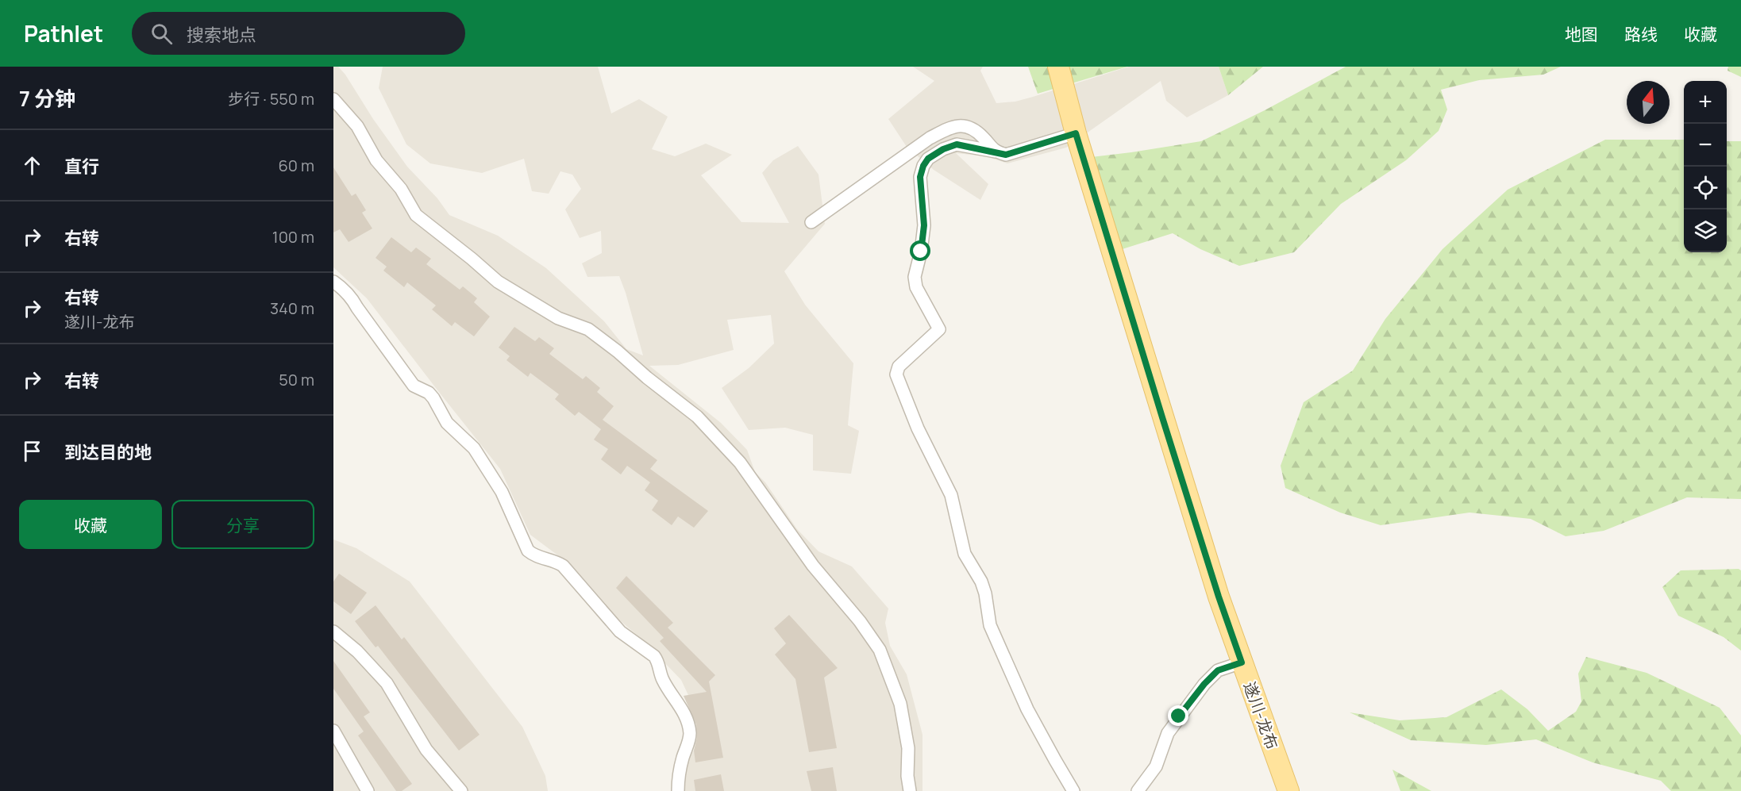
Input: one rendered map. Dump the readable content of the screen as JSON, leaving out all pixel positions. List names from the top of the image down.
{
  "streets": {
    "main road": ["遂川-龙布"]
  },
  "north": "top",
  "page": {
    "header": "Pathlet",
    "search": "搜索地点",
    "nav": ["地图", "路线", "收藏"],
    "heading": ["7 分钟", "步行 · 550 m"],
    "map_buttons": ["+", "−"],
    "list": [
      ["直行", "60 m"],
      ["右转", "100 m"],
      ["右转", "遂川-龙布", "340 m"],
      ["右转", "50 m"],
      "到达目的地"
    ],
    "buttons": ["收藏", "分享"]
  }
}
